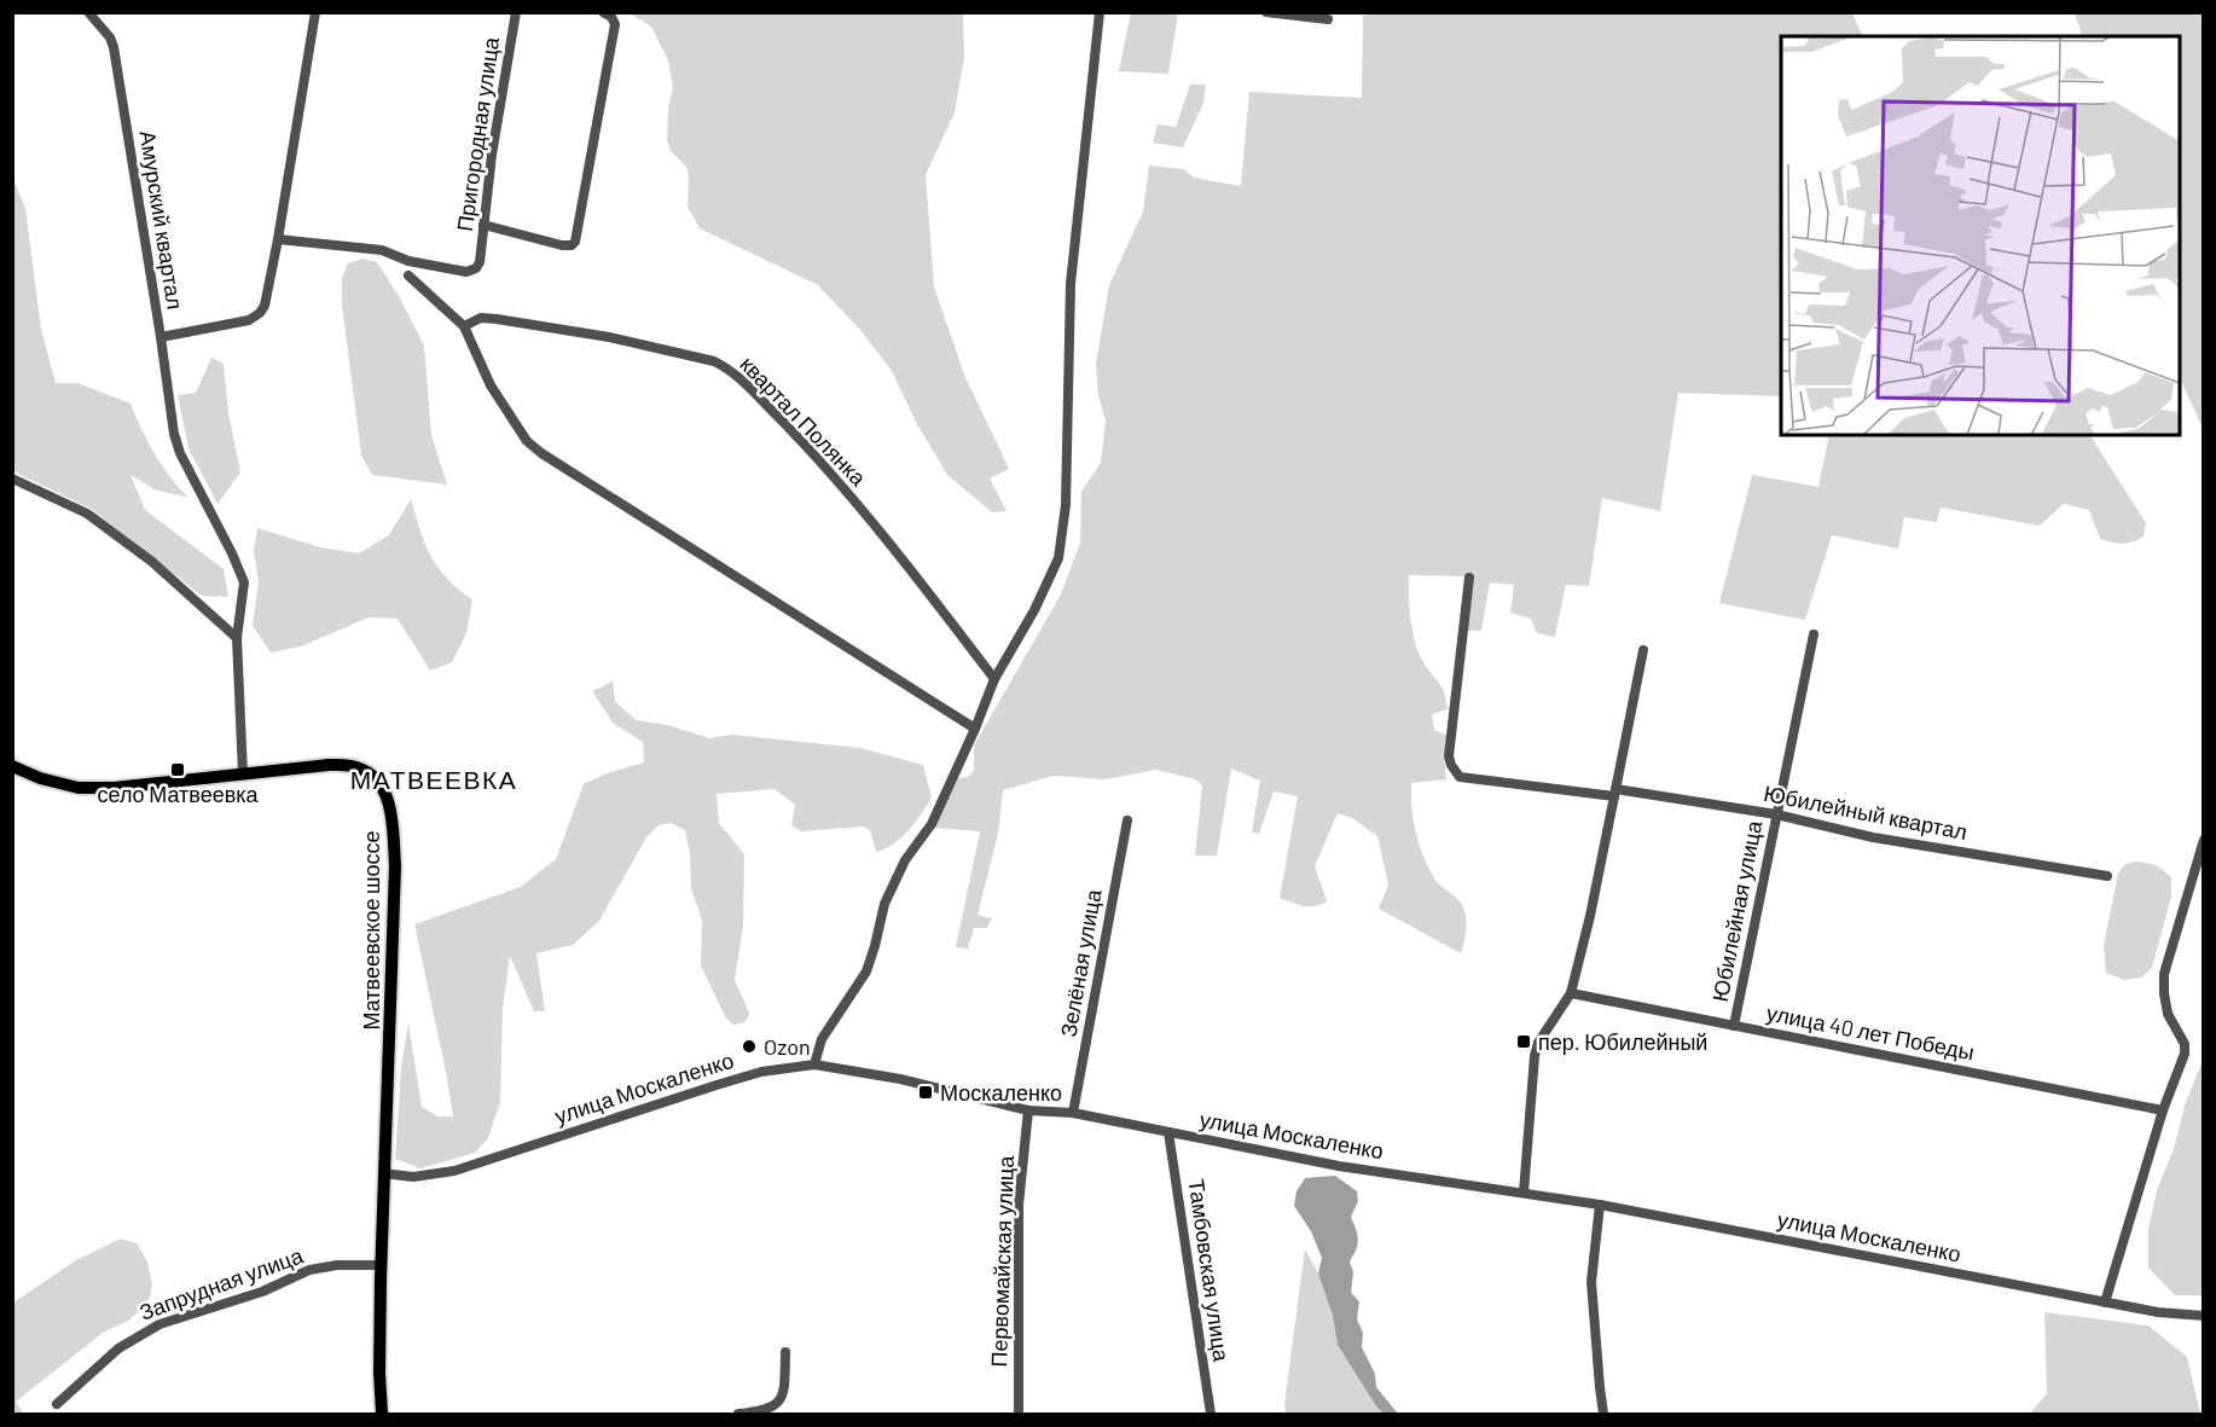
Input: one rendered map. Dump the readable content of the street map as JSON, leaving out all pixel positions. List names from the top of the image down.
{
  "streets": {
    "main road": ["Матвеевское шоссе"],
    "street": [
      "Пригородная улица",
      "Амурский квартал",
      "квартал Полянка",
      "Юбилейный квартал",
      "Юбилейная улица",
      "Зелёная улица",
      "улица 40 лет Победы",
      "улица Москаленко",
      "Первомайская улица",
      "Тамбовская улица",
      "Запрудная улица"
    ]
  },
  "crossings": [
    ["Пригородная улица", "Амурский квартал"],
    ["Юбилейный квартал", "Юбилейная улица"],
    ["Юбилейная улица", "улица 40 лет Победы"],
    ["Матвеевское шоссе", "улица Москаленко"],
    ["Матвеевское шоссе", "Запрудная улица"],
    ["Зелёная улица", "улица Москаленко"],
    ["улица Москаленко", "Первомайская улица"],
    ["улица Москаленко", "Тамбовская улица"]
  ],
  "districts": ["МАТВЕЕВКА"],
  "places": {
    "transit": ["село Матвеевка", "пер. Юбилейный", "Москаленко"],
    "other": ["Ozon"]
  }
}
